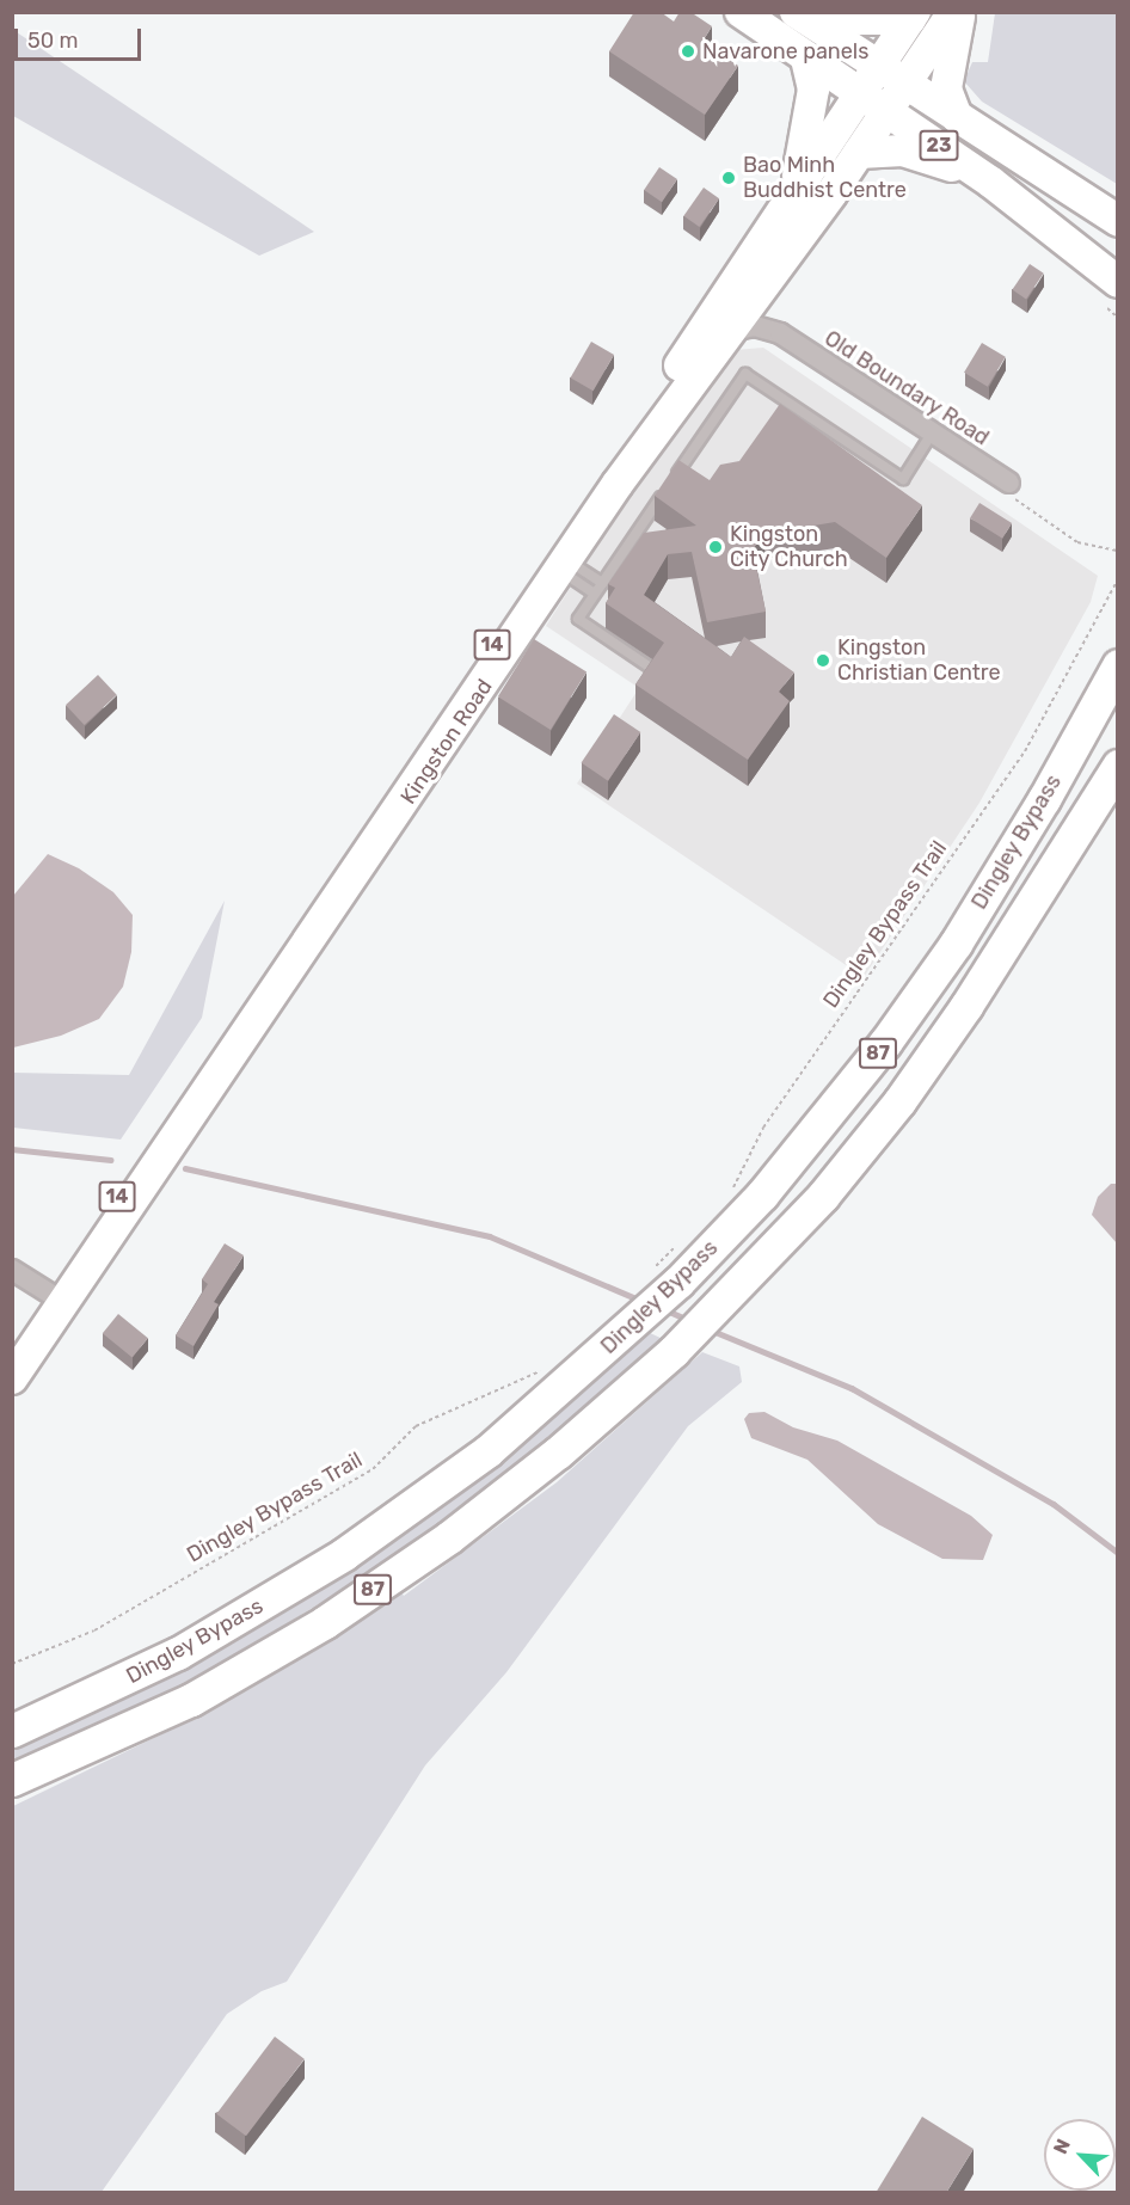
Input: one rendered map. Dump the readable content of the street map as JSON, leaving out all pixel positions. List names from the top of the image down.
{
  "streets": {
    "highway": ["Dingley Bypass", "87"],
    "main road": ["23", "14", "Kingston Road"],
    "street": ["Old Boundary Road"],
    "path": ["Dingley Bypass Trail"]
  },
  "crossings": [
    ["23", "14"],
    ["23", "Kingston Road"],
    ["Old Boundary Road", "Kingston Road"],
    ["14", "Kingston Road"]
  ],
  "places": [
    "Navarone panels",
    "Bao Minh Buddhist Centre",
    "Kingston City Church",
    "Kingston Christian Centre"
  ],
  "scale_bar": "50 m",
  "north": "top left"
}
